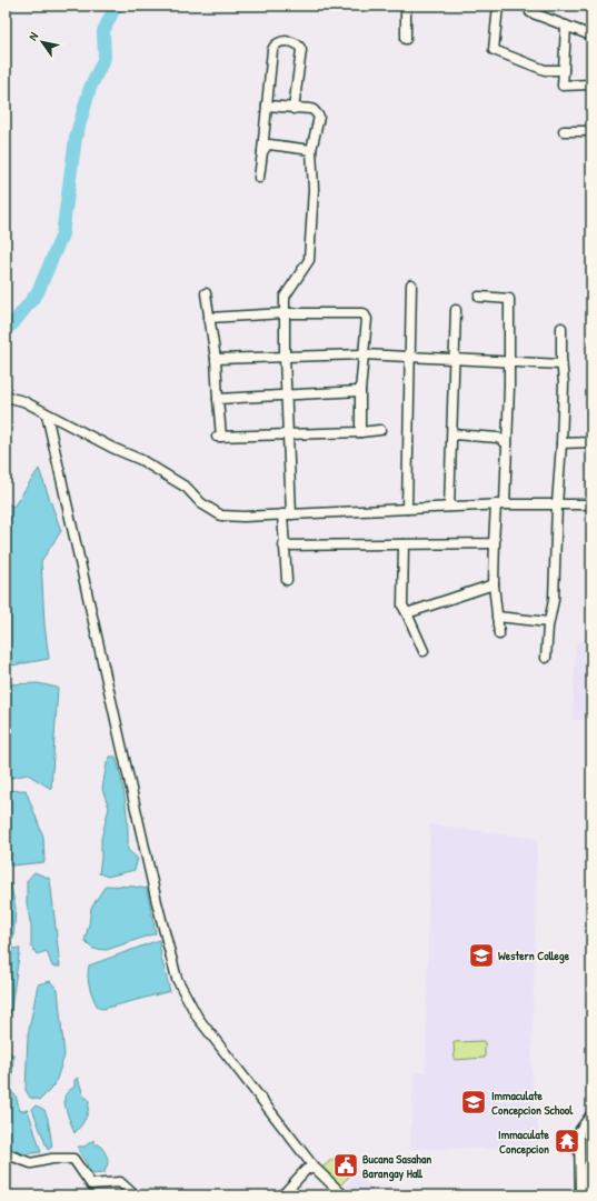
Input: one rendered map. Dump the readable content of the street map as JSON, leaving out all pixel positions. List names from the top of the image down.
{
  "places": {
    "school or university": ["Western College", "Immaculate Concepcion School"],
    "temple": ["Immaculate Concepcion"],
    "public building": ["Bucana Sasahan Barangay Hall"]
  },
  "north": "top left"
}
